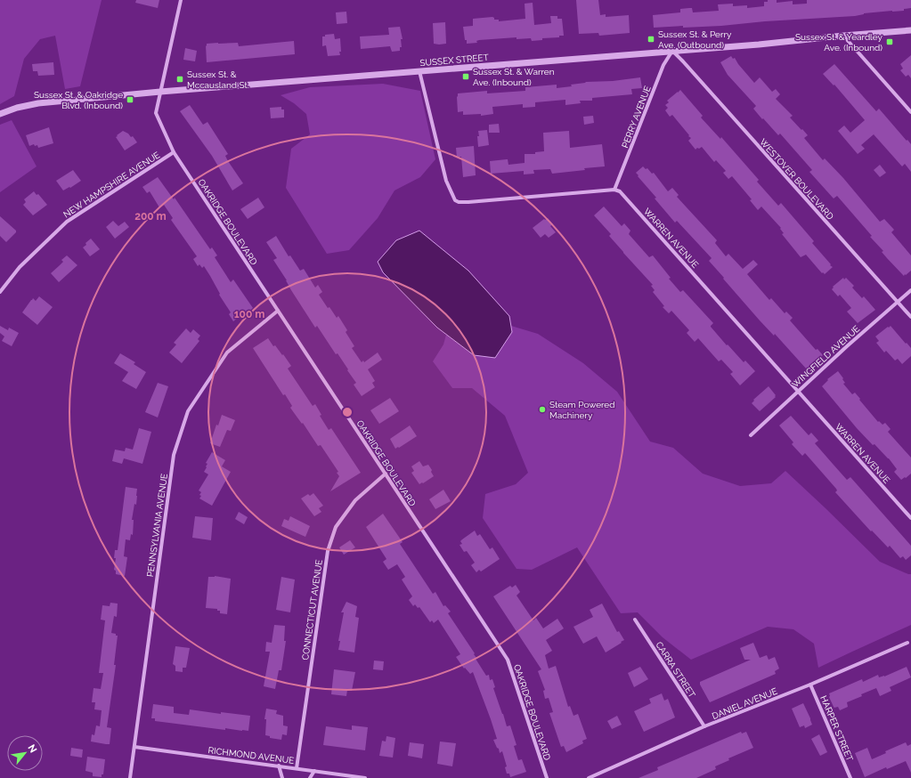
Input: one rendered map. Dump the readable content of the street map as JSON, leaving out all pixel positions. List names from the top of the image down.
{
  "streets": {
    "street": [
      "SUSSEX STREET",
      "PERRY AVENUE",
      "WESTOVER BOULEVARD",
      "NEW HAMPSHIRE AVENUE",
      "OAKRIDGE BOULEVARD",
      "WARREN AVENUE",
      "WINGFIELD AVENUE",
      "PENNSYLVANIA AVENUE",
      "CONNECTICUT AVENUE",
      "CARRA STREET",
      "DANIEL AVENUE",
      "HARPER STREET",
      "RICHMOND AVENUE"
    ]
  },
  "crossings": [
    ["SUSSEX STREET", "PERRY AVENUE"],
    ["SUSSEX STREET", "WESTOVER BOULEVARD"],
    ["SUSSEX STREET", "OAKRIDGE BOULEVARD"],
    ["PERRY AVENUE", "WESTOVER BOULEVARD"],
    ["PERRY AVENUE", "WARREN AVENUE"],
    ["WESTOVER BOULEVARD", "WINGFIELD AVENUE"],
    ["NEW HAMPSHIRE AVENUE", "OAKRIDGE BOULEVARD"],
    ["OAKRIDGE BOULEVARD", "PENNSYLVANIA AVENUE"],
    ["OAKRIDGE BOULEVARD", "CONNECTICUT AVENUE"],
    ["WARREN AVENUE", "WINGFIELD AVENUE"],
    ["PENNSYLVANIA AVENUE", "RICHMOND AVENUE"],
    ["CONNECTICUT AVENUE", "RICHMOND AVENUE"],
    ["CARRA STREET", "DANIEL AVENUE"],
    ["DANIEL AVENUE", "HARPER STREET"]
  ],
  "places": {
    "transit": [
      "Sussex St. & Perry Ave. (Outbound)",
      "Sussex St. & Yeardley Ave. (Inbound)",
      "Sussex St. & Warren Ave. (Inbound)",
      "Sussex St. & Mccausland St.",
      "Sussex St. & Oakridge Blvd. (Inbound)"
    ],
    "other": ["Steam Powered Machinery"]
  },
  "north": "top right",
  "rings": ["200 m", "100 m"]
}
